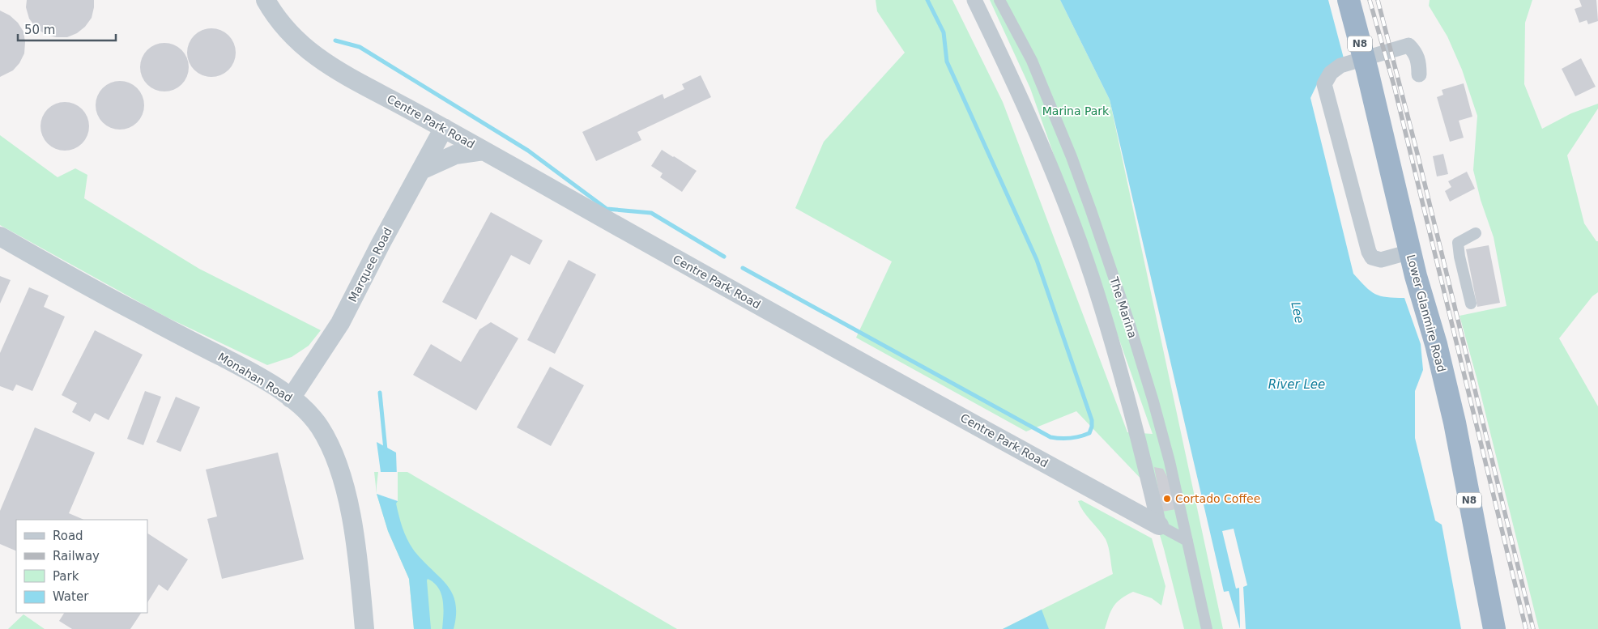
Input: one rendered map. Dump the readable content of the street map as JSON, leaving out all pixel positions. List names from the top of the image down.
{
  "streets": {
    "highway": ["N8", "Lower Glanmire Road"],
    "street": [
      "Centre Park Road",
      "Marquee Road",
      "The Marina",
      "Monahan Road"
    ]
  },
  "crossings": [
    ["Centre Park Road", "Marquee Road"],
    ["Centre Park Road", "The Marina"],
    ["Marquee Road", "Monahan Road"]
  ],
  "water": ["Lee", "River Lee"],
  "parks": ["Marina Park"],
  "places": ["Cortado Coffee"],
  "legend": [
    "Road",
    "Railway",
    "Park",
    "Water"
  ],
  "scale_bar": "50 m"
}
